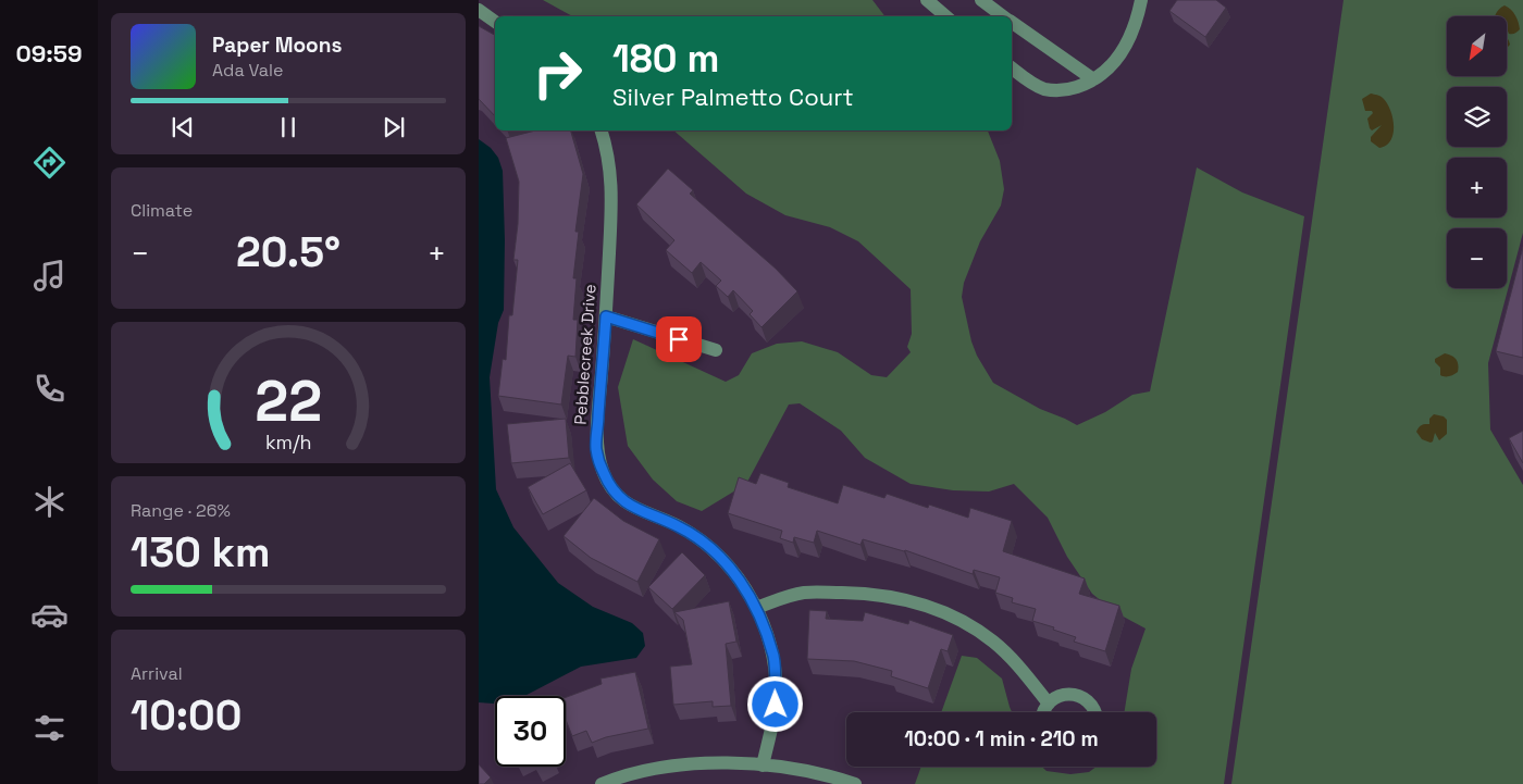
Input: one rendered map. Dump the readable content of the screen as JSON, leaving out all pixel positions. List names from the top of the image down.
{
  "streets": {
    "street": ["Pebblecreek Drive"]
  },
  "north": "bottom left",
  "page": {
    "tabs": "09:59",
    "map_buttons": ["+", "−"],
    "turn": ["180 m", "Silver Palmetto Court"],
    "song": ["Paper Moons", "Ada Vale"],
    "tile": [
      "Climate",
      ["Range · 26%", "130 km"],
      ["Arrival", "10:00"]
    ],
    "heat": ["−", "20.5°", "+"],
    "limit": "30",
    "trip": "10:00 · 1 min · 210 m",
    "gauge": ["22", "km/h"]
  }
}
